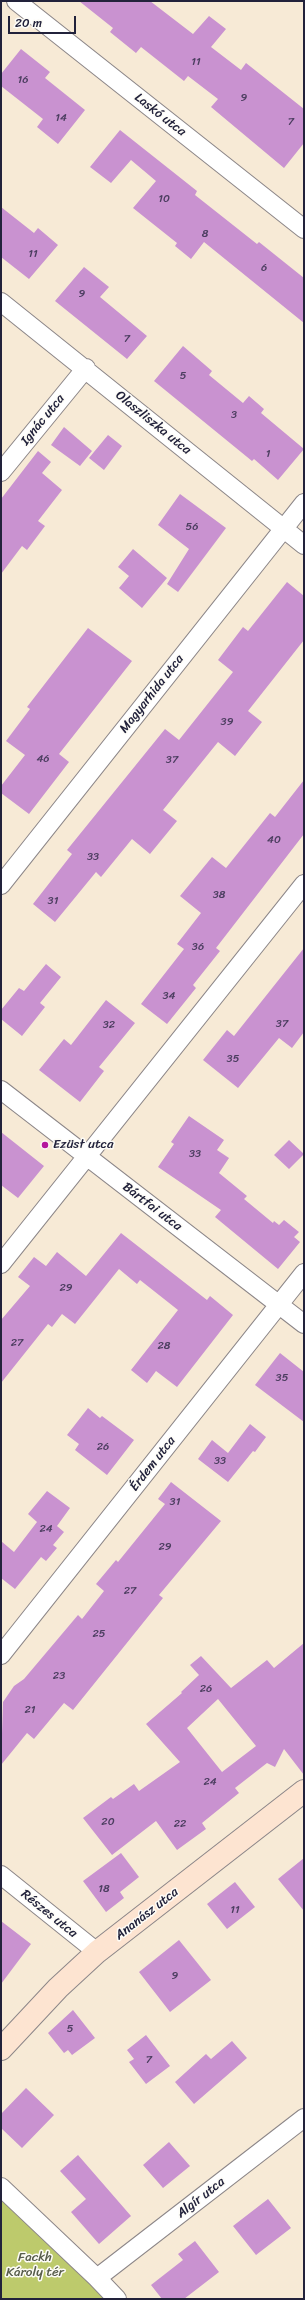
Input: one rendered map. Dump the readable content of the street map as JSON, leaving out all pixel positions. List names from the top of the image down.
{
  "streets": {
    "street": [
      "Laskó utca",
      "Ignác utca",
      "Olaszliszka utca",
      "Magyarhida utca",
      "Bártfai utca",
      "Érdem utca",
      "Részes utca",
      "Ananász utca",
      "Algír utca"
    ]
  },
  "crossings": [
    ["Ignác utca", "Olaszliszka utca"],
    ["Olaszliszka utca", "Magyarhida utca"],
    ["Bártfai utca", "Érdem utca"],
    ["Részes utca", "Ananász utca"]
  ],
  "parks": ["Fackh Károly tér"],
  "places": ["Ezüst utca"],
  "house_numbers": [
    "11",
    "16",
    "9",
    "14",
    "7",
    "10",
    "8",
    "11",
    "6",
    "9",
    "7",
    "5",
    "3",
    "1",
    "56",
    "39",
    "46",
    "37",
    "40",
    "33",
    "38",
    "31",
    "36",
    "34",
    "37",
    "32",
    "35",
    "33",
    "29",
    "27",
    "28",
    "35",
    "26",
    "33",
    "31",
    "24",
    "29",
    "27",
    "25",
    "23",
    "26",
    "21",
    "24",
    "20",
    "22",
    "18",
    "11",
    "9",
    "5",
    "7"
  ],
  "scale_bar": "20 m"
}
